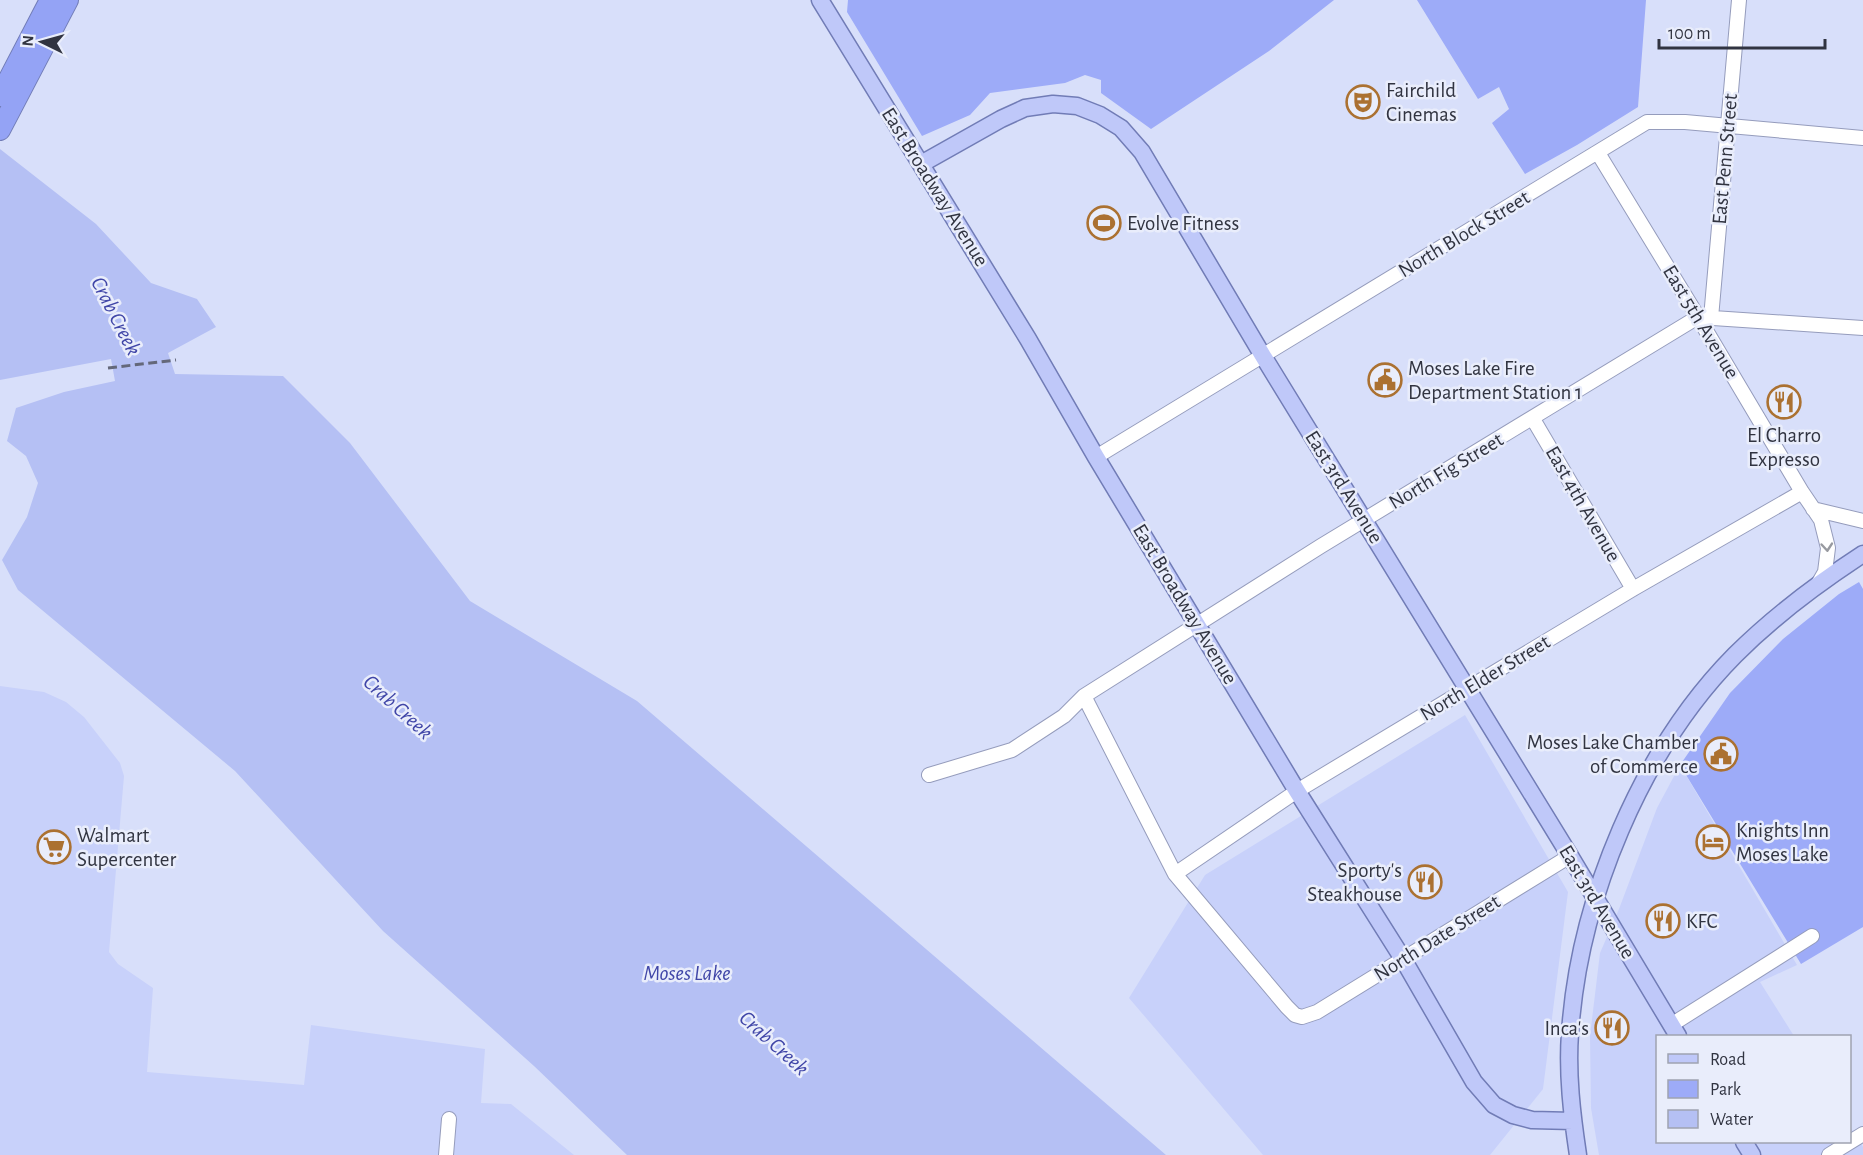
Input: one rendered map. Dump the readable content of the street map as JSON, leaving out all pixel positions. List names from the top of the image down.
{
  "streets": {
    "main road": ["East Broadway Avenue", "East 3rd Avenue"],
    "street": [
      "East Penn Street",
      "North Block Street",
      "East 5th Avenue",
      "North Fig Street",
      "East 4th Avenue",
      "North Elder Street",
      "North Date Street"
    ]
  },
  "crossings": [
    ["East Penn Street", "North Block Street"],
    ["East Penn Street", "East 5th Avenue"],
    ["East Penn Street", "North Fig Street"],
    ["East Broadway Avenue", "North Block Street"],
    ["East Broadway Avenue", "North Fig Street"],
    ["East Broadway Avenue", "East 3rd Avenue"],
    ["East Broadway Avenue", "North Elder Street"],
    ["East Broadway Avenue", "North Date Street"],
    ["North Block Street", "East 5th Avenue"],
    ["North Block Street", "East 3rd Avenue"],
    ["East 5th Avenue", "North Fig Street"],
    ["East 5th Avenue", "North Elder Street"],
    ["North Fig Street", "East 3rd Avenue"],
    ["North Fig Street", "East 4th Avenue"],
    ["East 3rd Avenue", "North Elder Street"],
    ["East 3rd Avenue", "North Date Street"],
    ["East 4th Avenue", "North Elder Street"],
    ["North Elder Street", "North Date Street"]
  ],
  "water": ["Crab Creek", "Moses Lake"],
  "places": {
    "theatre": ["Fairchild Cinemas"],
    "sports": ["Evolve Fitness"],
    "public building": ["Moses Lake Fire Department Station 1", "Moses Lake Chamber of Commerce"],
    "restaurant": [
      "El Charro Expresso",
      "Sporty's Steakhouse",
      "KFC",
      "Inca's"
    ],
    "hotel": ["Knights Inn Moses Lake"],
    "supermarket": ["Walmart Supercenter"]
  },
  "legend": ["Road", "Park", "Water"],
  "scale_bar": "100 m",
  "north": "left"
}
